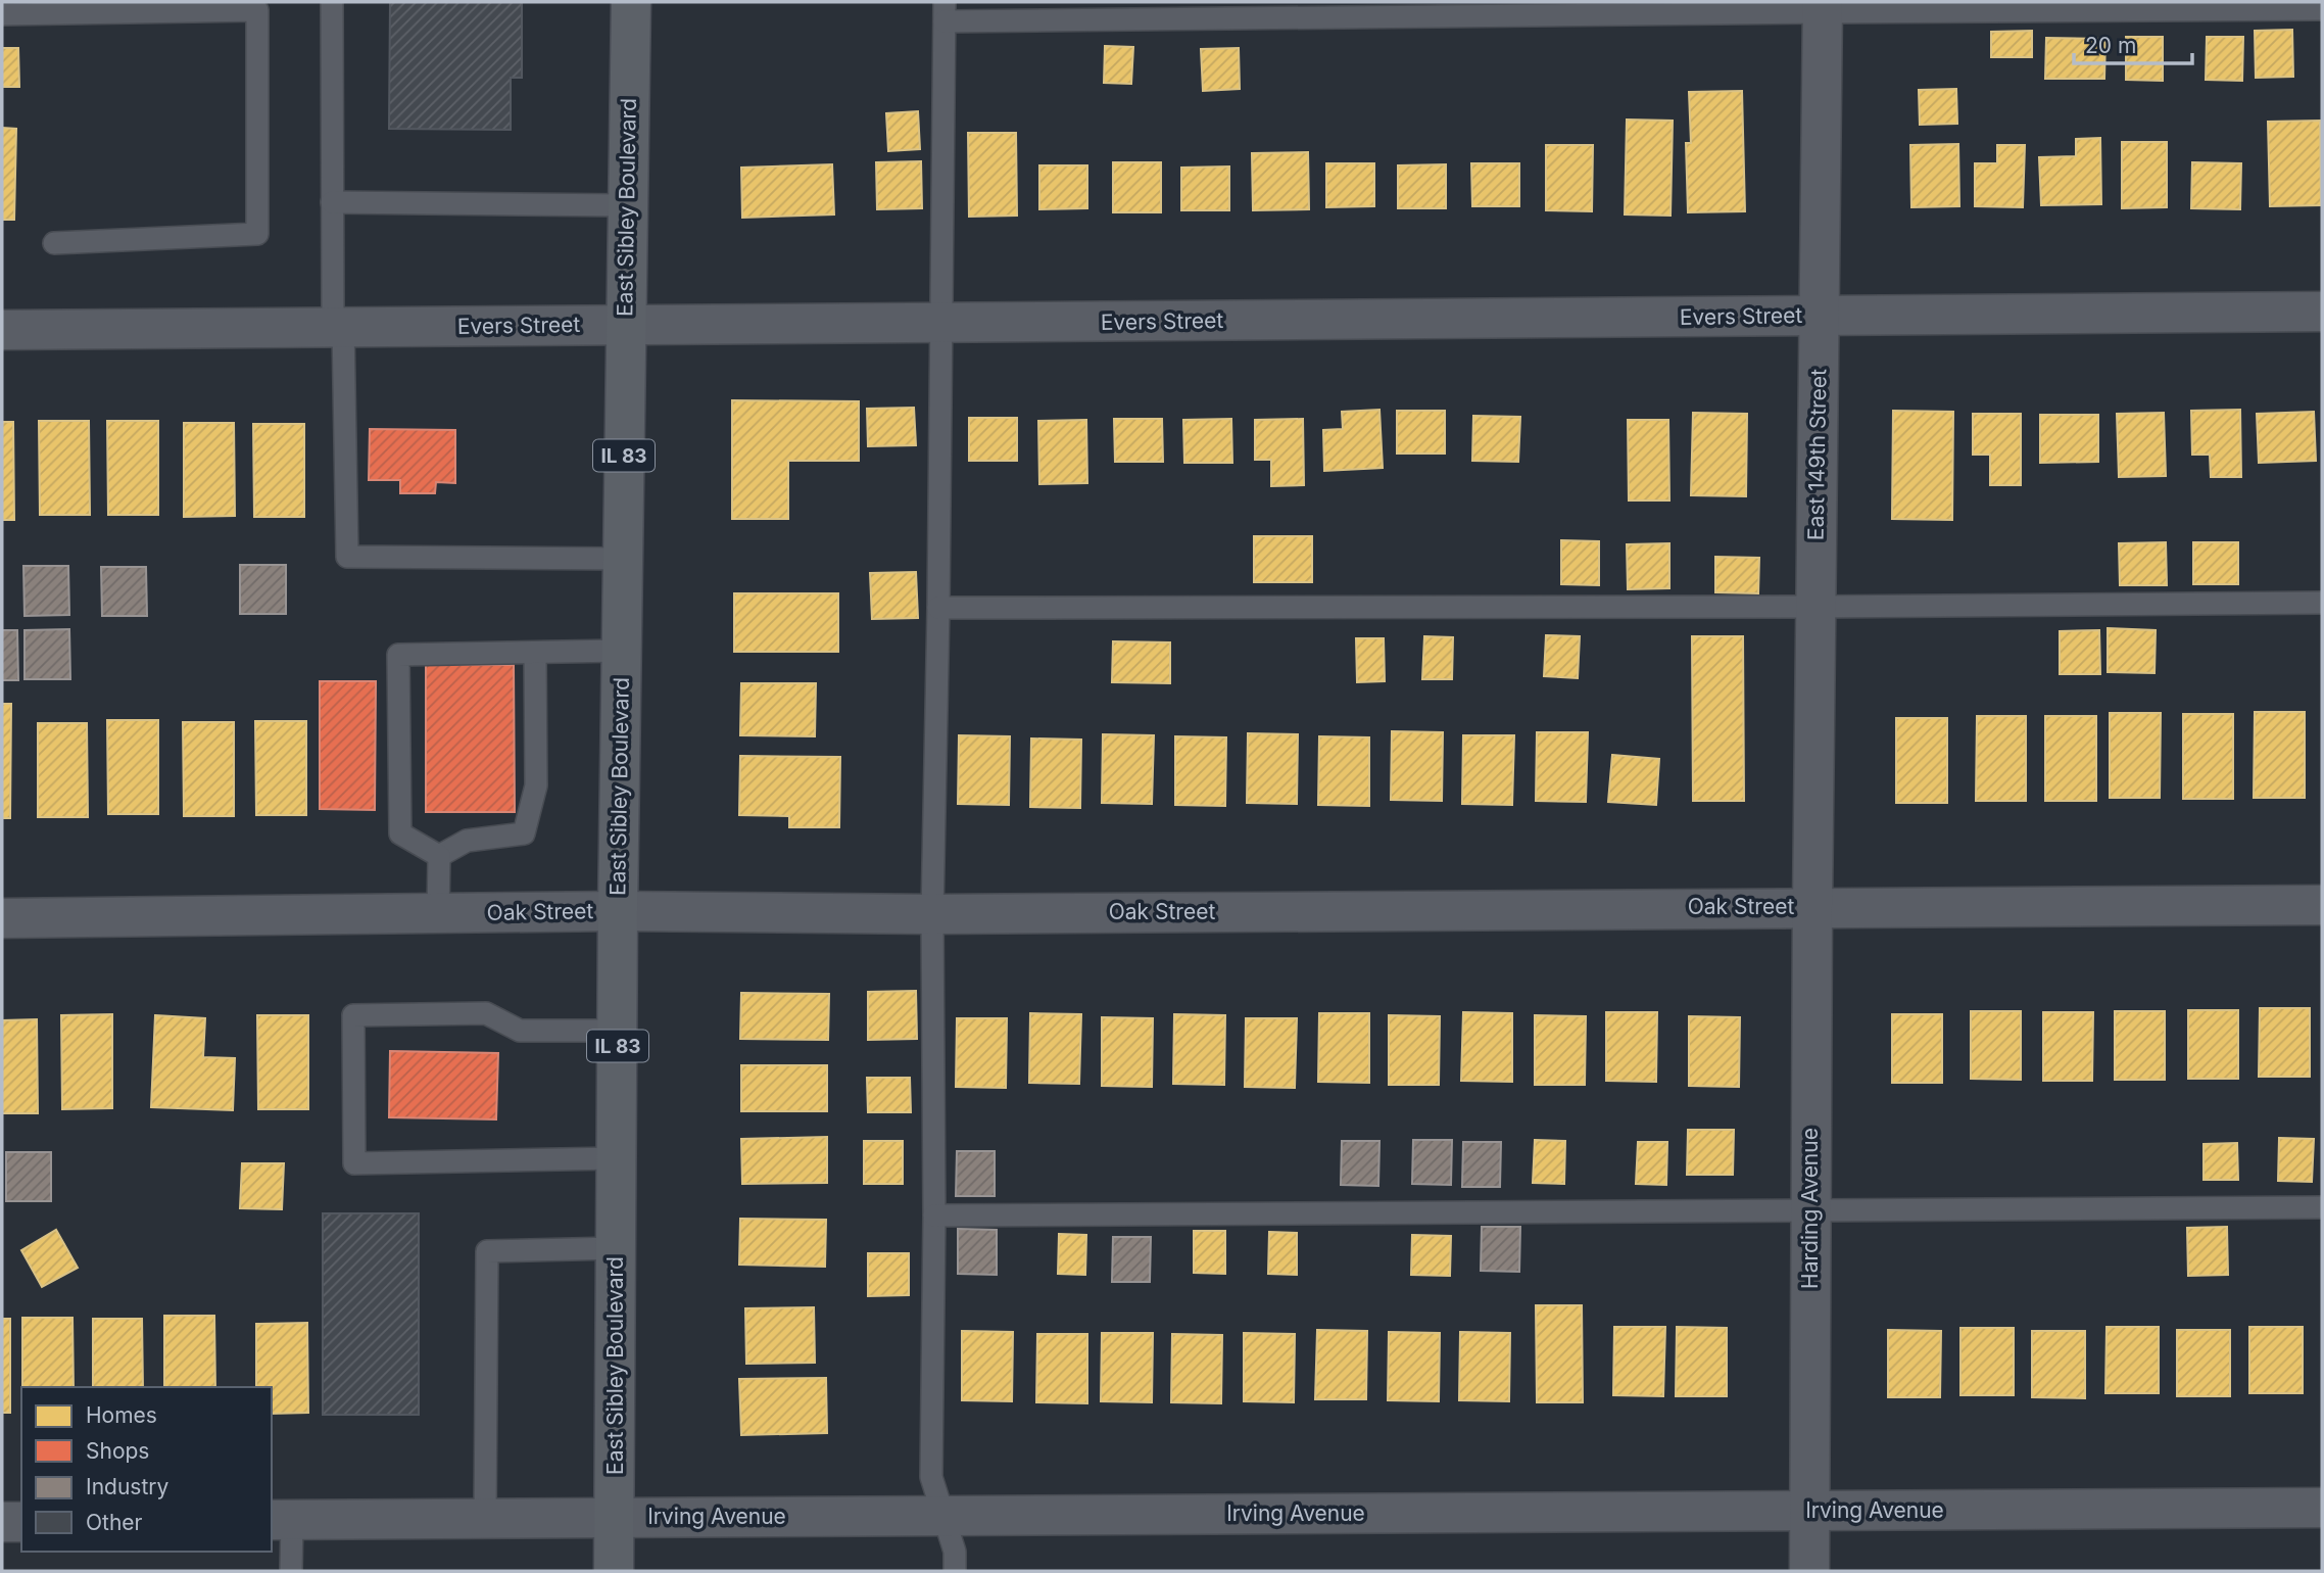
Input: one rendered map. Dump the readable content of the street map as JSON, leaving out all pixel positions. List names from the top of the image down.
{
  "streets": {
    "main road": ["East Sibley Boulevard", "IL 83"],
    "street": [
      "Evers Street",
      "East 149th Street",
      "Oak Street",
      "Harding Avenue",
      "Irving Avenue"
    ]
  },
  "crossings": [
    ["East Sibley Boulevard", "Evers Street"],
    ["East Sibley Boulevard", "Oak Street"],
    ["East Sibley Boulevard", "Irving Avenue"],
    ["Evers Street", "East 149th Street"],
    ["East 149th Street", "Oak Street"],
    ["East 149th Street", "Harding Avenue"],
    ["Oak Street", "Harding Avenue"],
    ["Harding Avenue", "Irving Avenue"]
  ],
  "legend": [
    "Homes",
    "Shops",
    "Industry",
    "Other"
  ],
  "scale_bar": "20 m"
}
